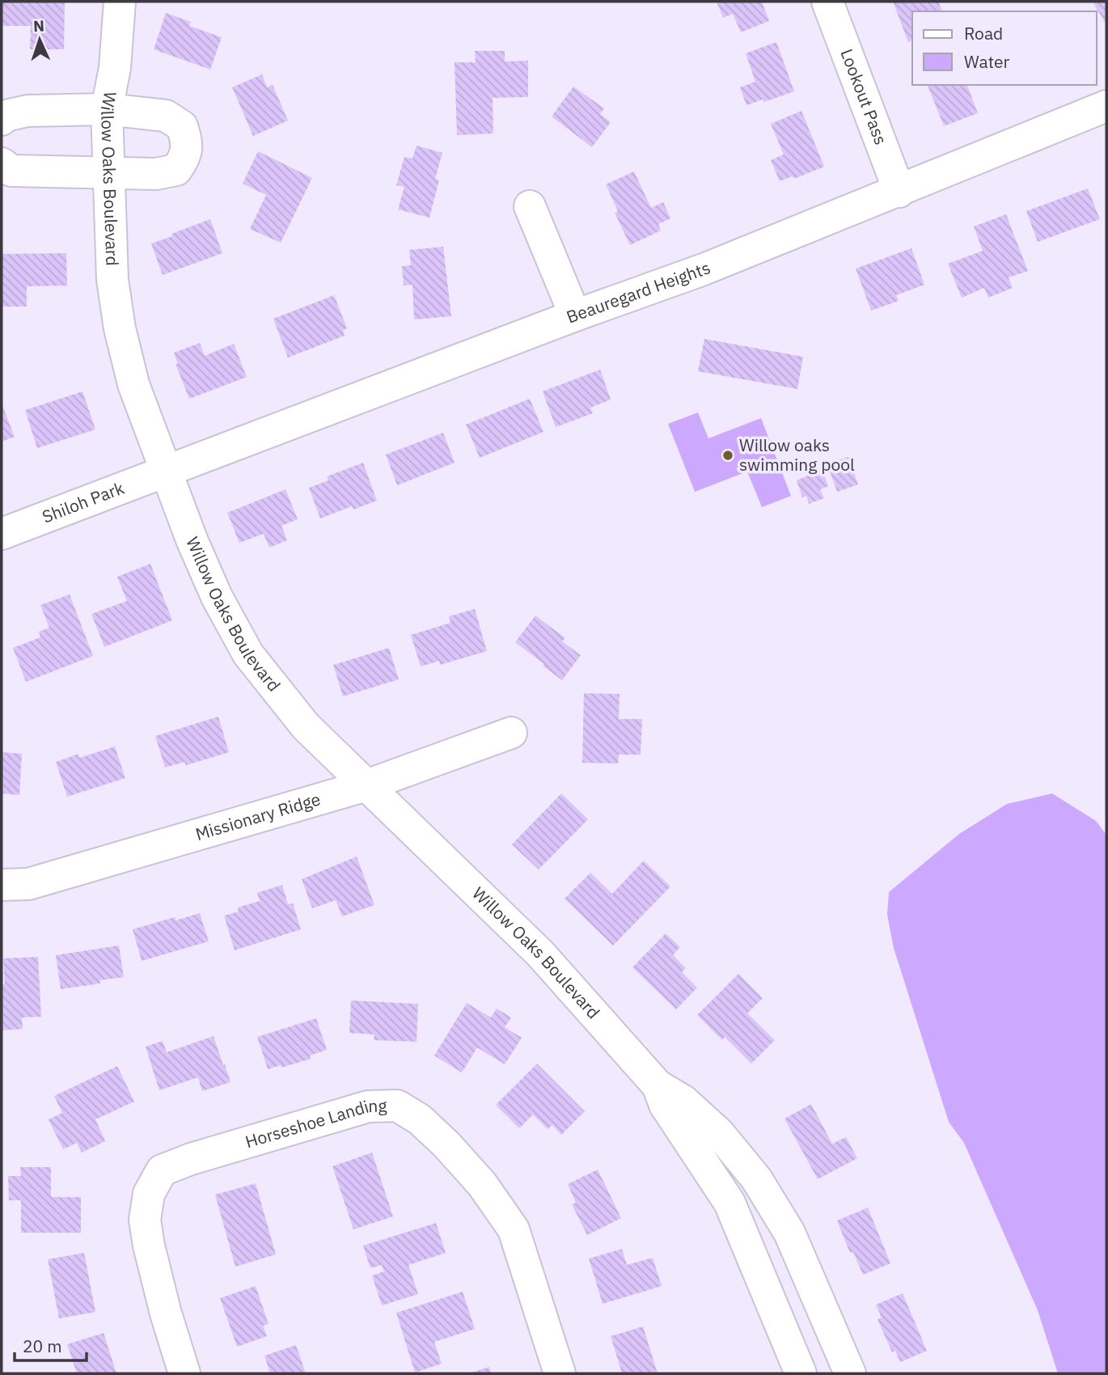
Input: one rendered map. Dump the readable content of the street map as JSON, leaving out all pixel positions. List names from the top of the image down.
{
  "streets": {
    "street": [
      "Lookout Pass",
      "Willow Oaks Boulevard",
      "Beauregard Heights",
      "Shiloh Park",
      "Missionary Ridge",
      "Horseshoe Landing"
    ]
  },
  "crossings": [
    ["Lookout Pass", "Beauregard Heights"],
    ["Willow Oaks Boulevard", "Beauregard Heights"],
    ["Willow Oaks Boulevard", "Shiloh Park"],
    ["Willow Oaks Boulevard", "Missionary Ridge"],
    ["Beauregard Heights", "Shiloh Park"]
  ],
  "places": ["Willow oaks swimming pool"],
  "legend": ["Road", "Water"],
  "scale_bar": "20 m",
  "north": "top"
}
